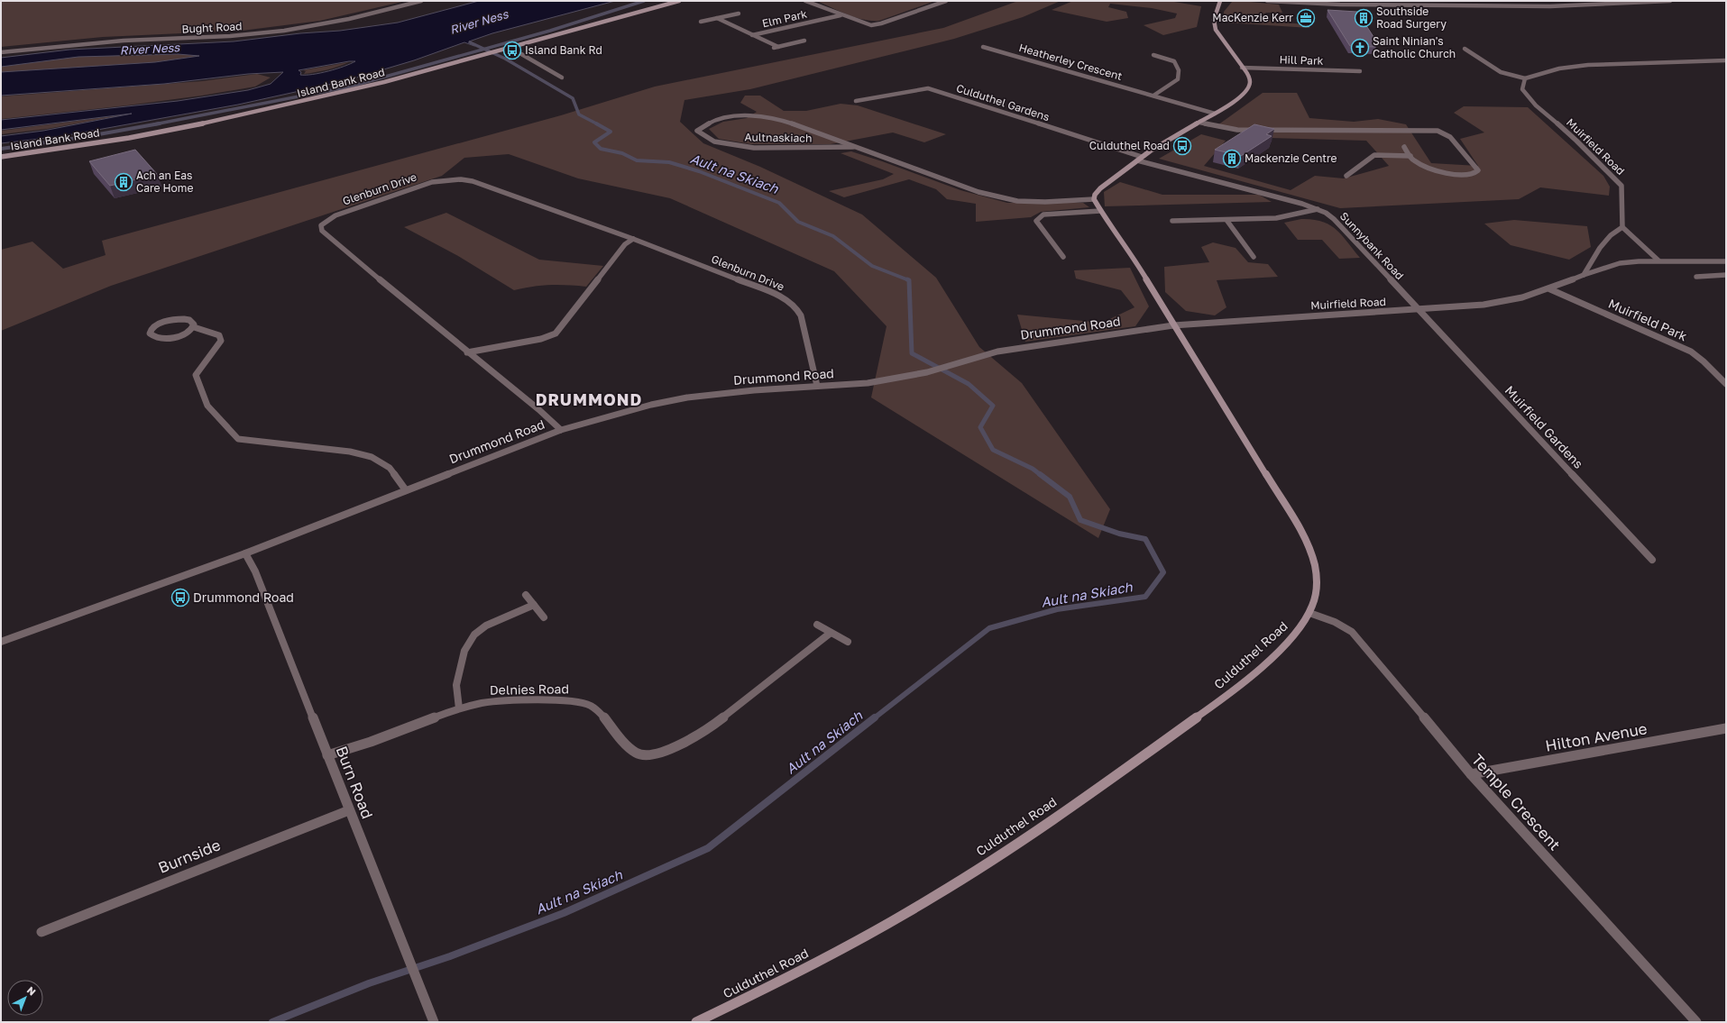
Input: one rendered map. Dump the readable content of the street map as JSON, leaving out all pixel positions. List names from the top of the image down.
{
  "streets": {
    "main road": ["Island Bank Road", "Culduthel Road"],
    "street": [
      "Elm Park",
      "Bught Road",
      "Hill Park",
      "Heatherley Crescent",
      "Culduthel Gardens",
      "Aultnaskiach",
      "Muirfield Road",
      "Glenburn Drive",
      "Sunnybank Road",
      "Muirfield Park",
      "Drummond Road",
      "Muirfield Gardens",
      "Delnies Road",
      "Hilton Avenue",
      "Burn Road",
      "Temple Crescent",
      "Burnside"
    ]
  },
  "crossings": [
    ["Aultnaskiach", "Culduthel Road"],
    ["Muirfield Road", "Sunnybank Road"],
    ["Muirfield Road", "Muirfield Park"],
    ["Muirfield Road", "Drummond Road"],
    ["Muirfield Road", "Muirfield Gardens"],
    ["Muirfield Road", "Culduthel Road"],
    ["Glenburn Drive", "Drummond Road"],
    ["Sunnybank Road", "Muirfield Gardens"],
    ["Drummond Road", "Culduthel Road"],
    ["Drummond Road", "Burn Road"],
    ["Culduthel Road", "Temple Crescent"],
    ["Delnies Road", "Burn Road"],
    ["Hilton Avenue", "Temple Crescent"],
    ["Burn Road", "Burnside"]
  ],
  "districts": ["DRUMMOND"],
  "water": ["River Ness", "Ault na Skiach"],
  "places": {
    "office": ["MacKenzie Kerr"],
    "building": ["Southside Road Surgery", "Mackenzie Centre", "Ach an Eas Care Home"],
    "church": ["Saint Ninian's Catholic Church"],
    "bus stop": ["Island Bank Rd", "Culduthel Road", "Drummond Road"]
  },
  "north": "top right"
}
